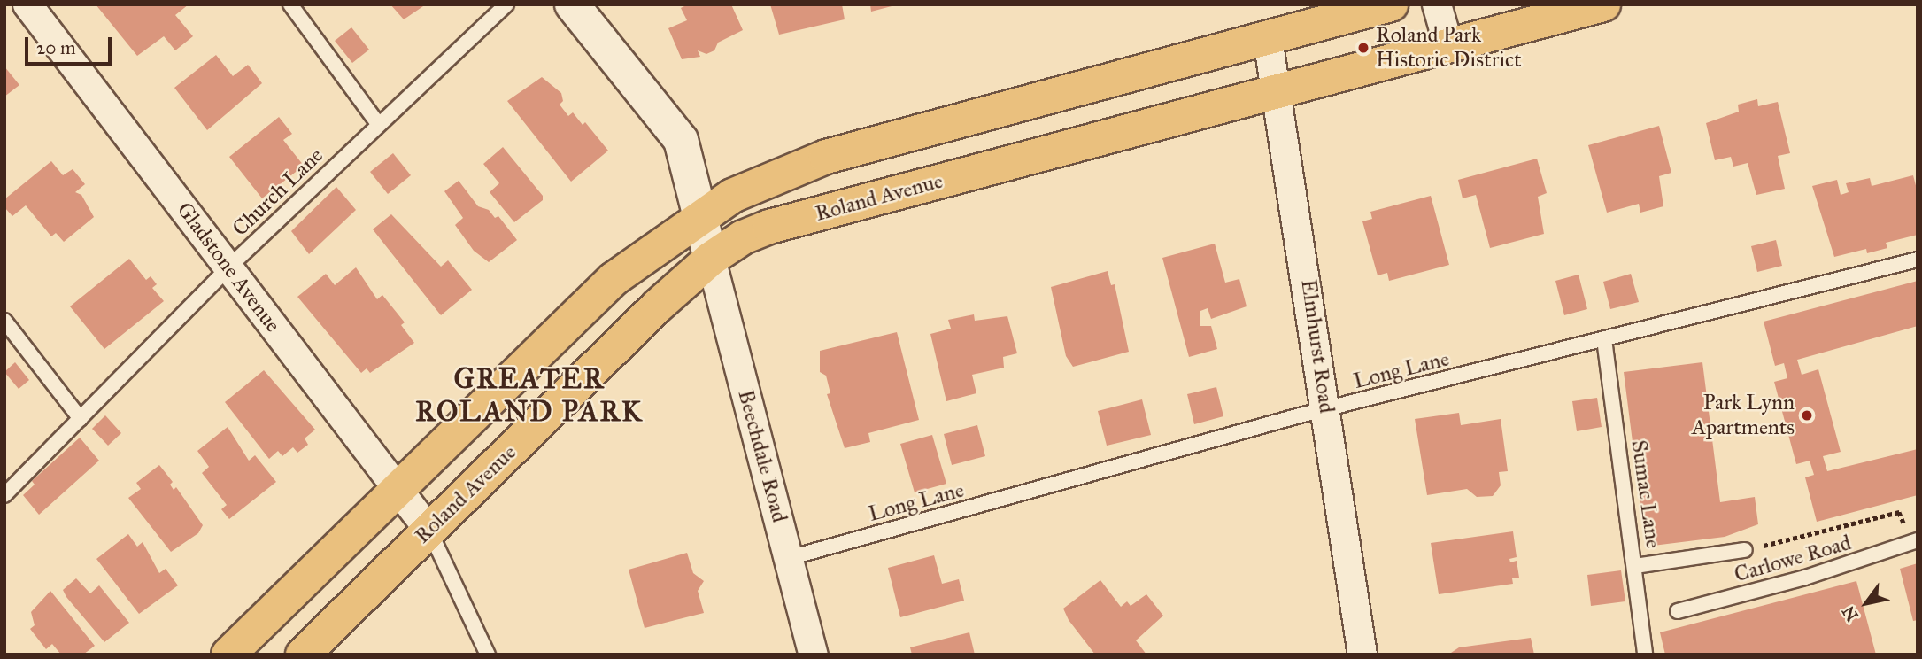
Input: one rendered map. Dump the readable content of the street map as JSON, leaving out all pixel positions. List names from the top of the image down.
{
  "streets": {
    "main road": ["Roland Avenue"],
    "street": ["Gladstone Avenue", "Elmhurst Road", "Beechdale Road"],
    "lane": [
      "Church Lane",
      "Long Lane",
      "Sumac Lane",
      "Carlowe Road"
    ]
  },
  "crossings": [
    ["Church Lane", "Gladstone Avenue"],
    ["Roland Avenue", "Gladstone Avenue"],
    ["Roland Avenue", "Elmhurst Road"],
    ["Roland Avenue", "Beechdale Road"],
    ["Elmhurst Road", "Long Lane"],
    ["Long Lane", "Beechdale Road"],
    ["Long Lane", "Sumac Lane"]
  ],
  "districts": ["GREATER ROLAND PARK"],
  "places": ["Roland Park Historic District", "Park Lynn Apartments"],
  "scale_bar": "20 m",
  "north": "bottom left"
}
